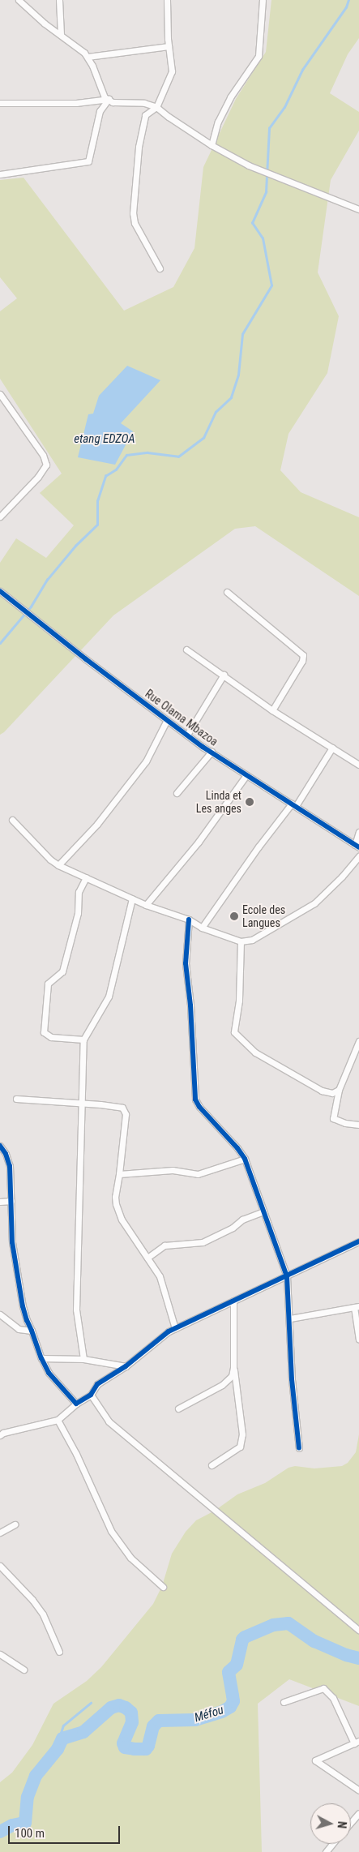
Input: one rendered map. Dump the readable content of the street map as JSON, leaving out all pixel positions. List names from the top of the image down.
{
  "streets": {
    "street": ["Rue Olama Mbazoa"]
  },
  "water": ["etang EDZOA", "Méfou"],
  "places": ["Linda et Les anges", "Ecole des Langues"],
  "scale_bar": "100 m",
  "north": "right"
}
